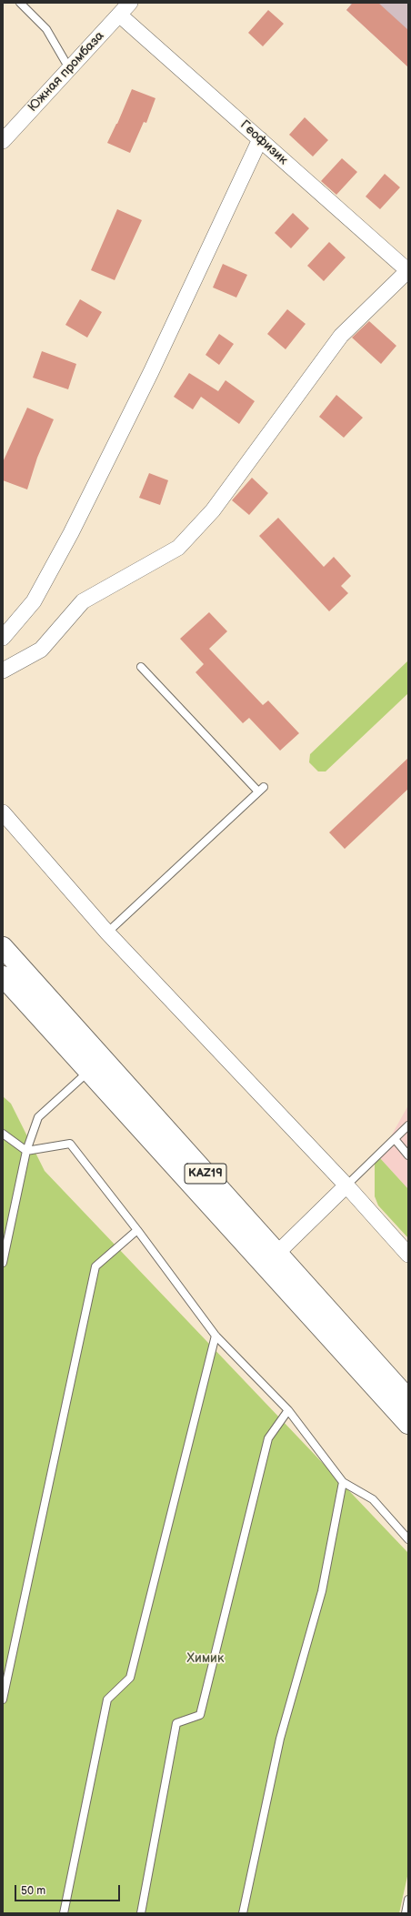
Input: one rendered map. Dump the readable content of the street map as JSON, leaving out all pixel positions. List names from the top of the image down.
{
  "streets": {
    "highway": ["KAZ19"],
    "street": ["Южная промбаза", "Геофизик"]
  },
  "crossings": [
    ["Южная промбаза", "Геофизик"]
  ],
  "parks": ["Химик"],
  "scale_bar": "50 m"
}
